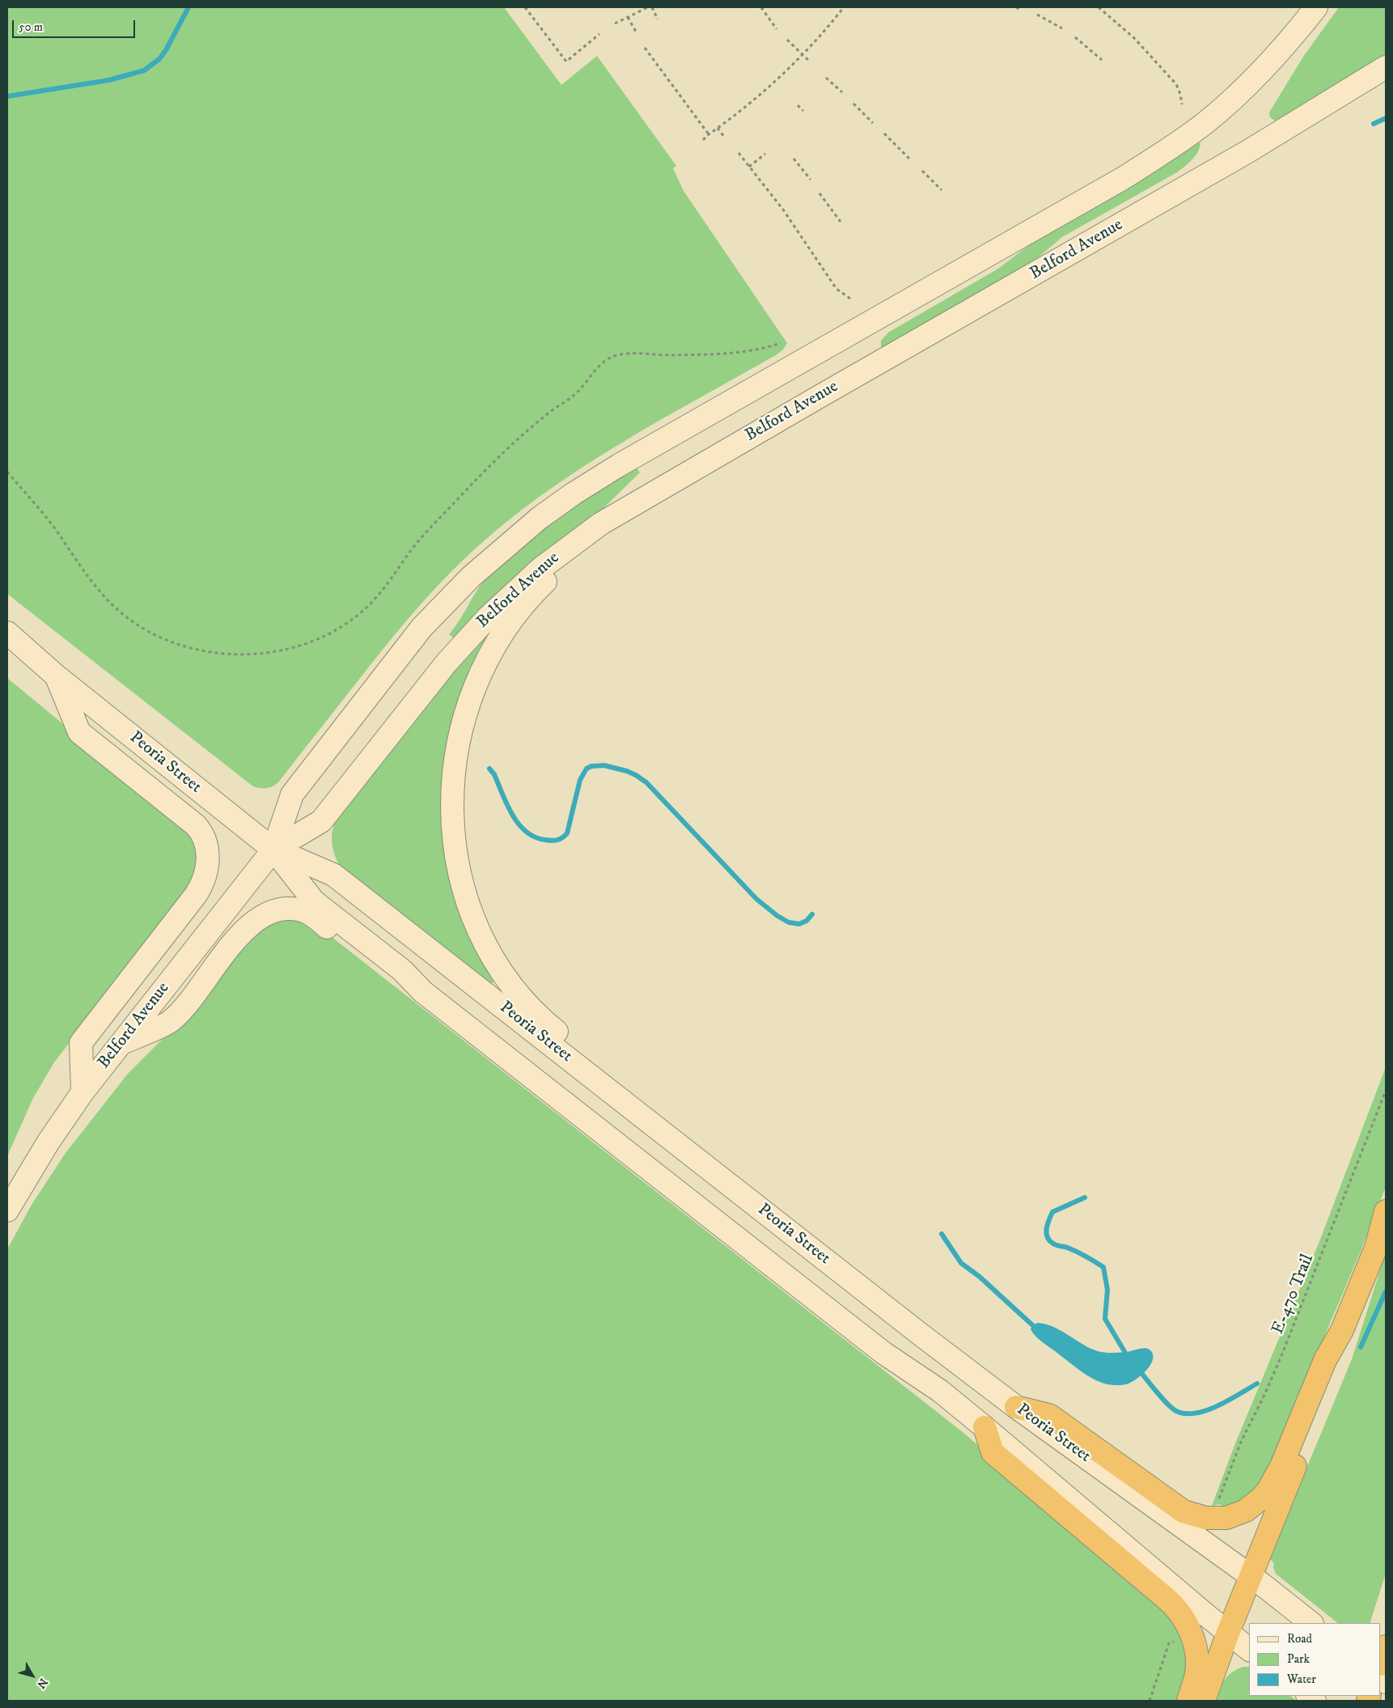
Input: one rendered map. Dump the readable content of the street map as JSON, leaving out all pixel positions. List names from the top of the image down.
{
  "streets": {
    "main road": ["Belford Avenue", "Peoria Street"],
    "path": ["E-470 Trail"]
  },
  "crossings": [
    ["Belford Avenue", "Peoria Street"]
  ],
  "legend": ["Road", "Park", "Water"],
  "scale_bar": "50 m",
  "north": "bottom right"
}
